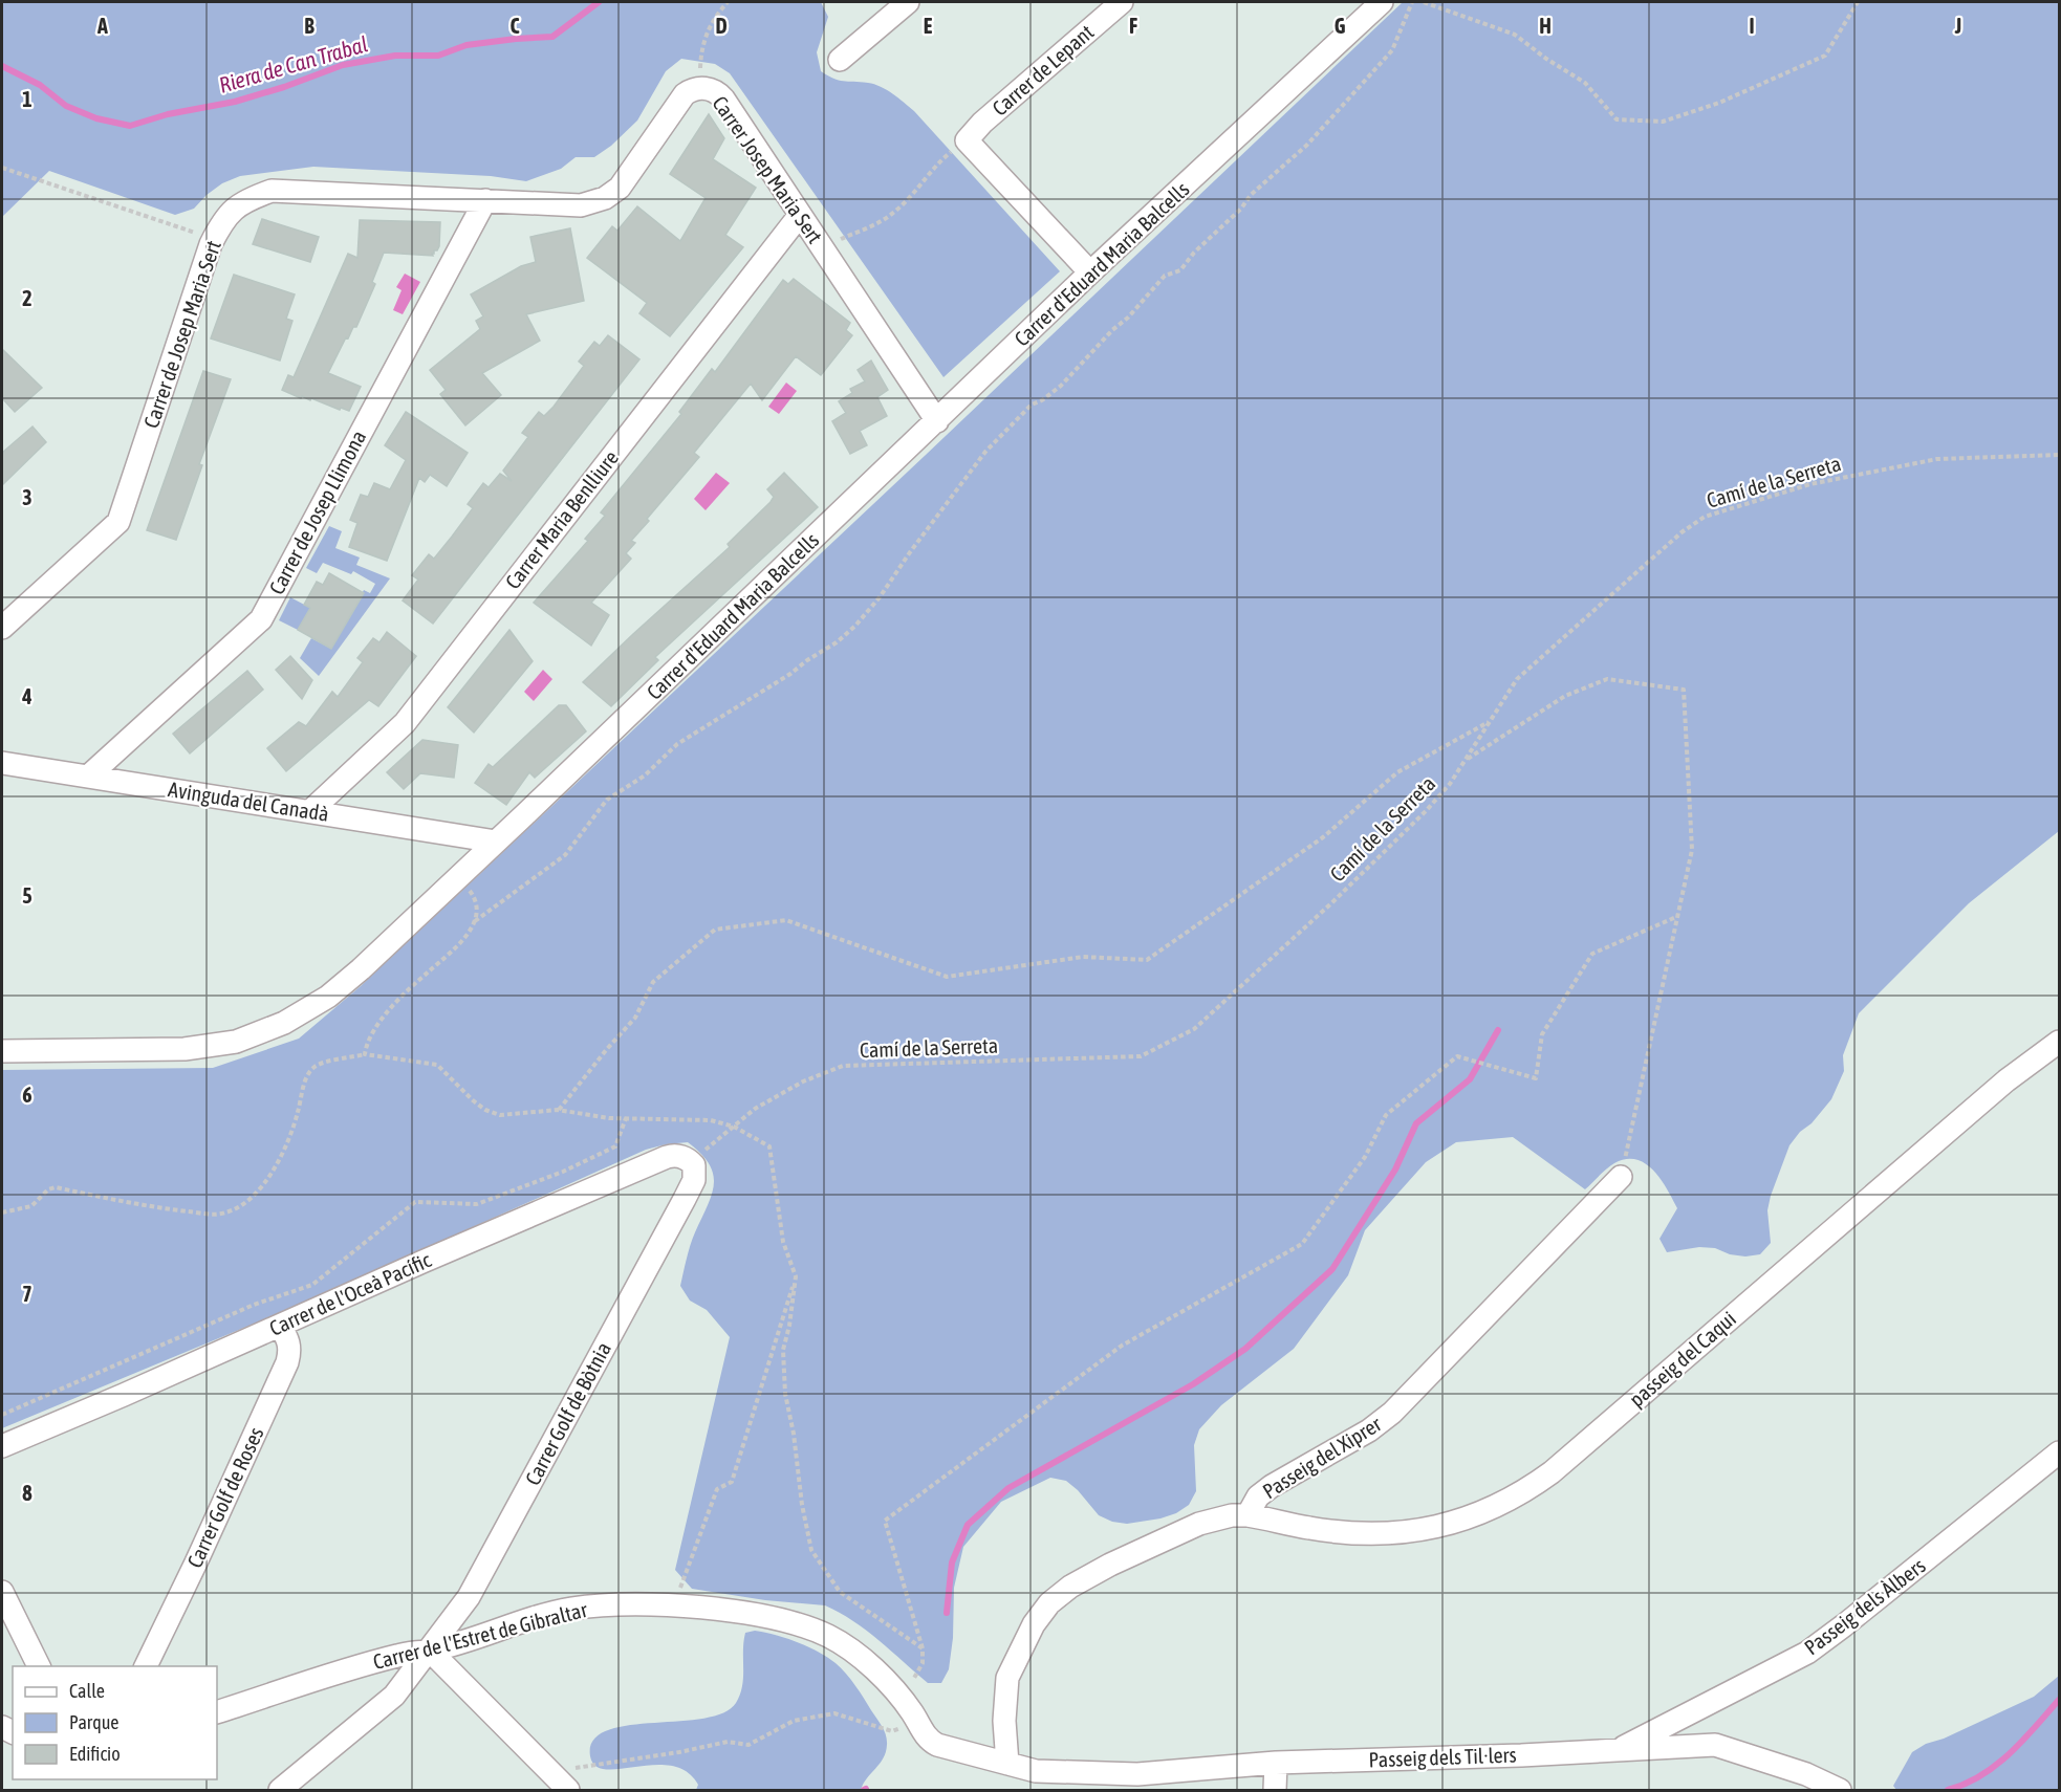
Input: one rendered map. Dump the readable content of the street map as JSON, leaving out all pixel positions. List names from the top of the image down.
{
  "streets": {
    "street": [
      "Carrer de Lepant",
      "Carrer Josep Maria Sert",
      "Carrer d'Eduard Maria Balcells",
      "Carrer de Josep Maria Sert",
      "Carrer de Josep Llimona",
      "Carrer Maria Benlliure",
      "Avinguda del Canadà",
      "Carrer de l'Oceà Pacífic",
      "passeig del Caqui",
      "Carrer Golf de Bòtnia",
      "Passeig del Xiprer",
      "Carrer Golf de Roses",
      "Passeig dels Àlbers",
      "Carrer de l'Estret de Gibraltar",
      "Passeig dels Til·lers"
    ],
    "path": ["Camí de la Serreta"]
  },
  "crossings": [
    ["Carrer Josep Maria Sert", "Carrer d'Eduard Maria Balcells"],
    ["Carrer Josep Maria Sert", "Carrer de Josep Maria Sert"],
    ["Carrer Josep Maria Sert", "Carrer de Josep Llimona"],
    ["Carrer Josep Maria Sert", "Carrer Maria Benlliure"],
    ["Carrer d'Eduard Maria Balcells", "Avinguda del Canadà"],
    ["Carrer de Josep Maria Sert", "Carrer de Josep Llimona"],
    ["Camí de la Serreta", "Carrer de l'Oceà Pacífic"],
    ["Camí de la Serreta", "Carrer Golf de Bòtnia"],
    ["Carrer de Josep Llimona", "Avinguda del Canadà"],
    ["Carrer Maria Benlliure", "Avinguda del Canadà"],
    ["Carrer de l'Oceà Pacífic", "Carrer Golf de Bòtnia"],
    ["Carrer de l'Oceà Pacífic", "Carrer Golf de Roses"],
    ["passeig del Caqui", "Passeig del Xiprer"],
    ["Carrer Golf de Bòtnia", "Carrer de l'Estret de Gibraltar"],
    ["Passeig del Xiprer", "Carrer de l'Estret de Gibraltar"],
    ["Passeig dels Àlbers", "Passeig dels Til·lers"],
    ["Carrer de l'Estret de Gibraltar", "Passeig dels Til·lers"]
  ],
  "water": ["Riera de Can Trabal"],
  "legend": ["Calle", "Parque", "Edificio"],
  "grid": {
    "columns": [
      "A",
      "B",
      "C",
      "D",
      "E",
      "F",
      "G",
      "H",
      "I",
      "J"
    ],
    "rows": [
      "1",
      "2",
      "3",
      "4",
      "5",
      "6",
      "7",
      "8"
    ]
  }
}
